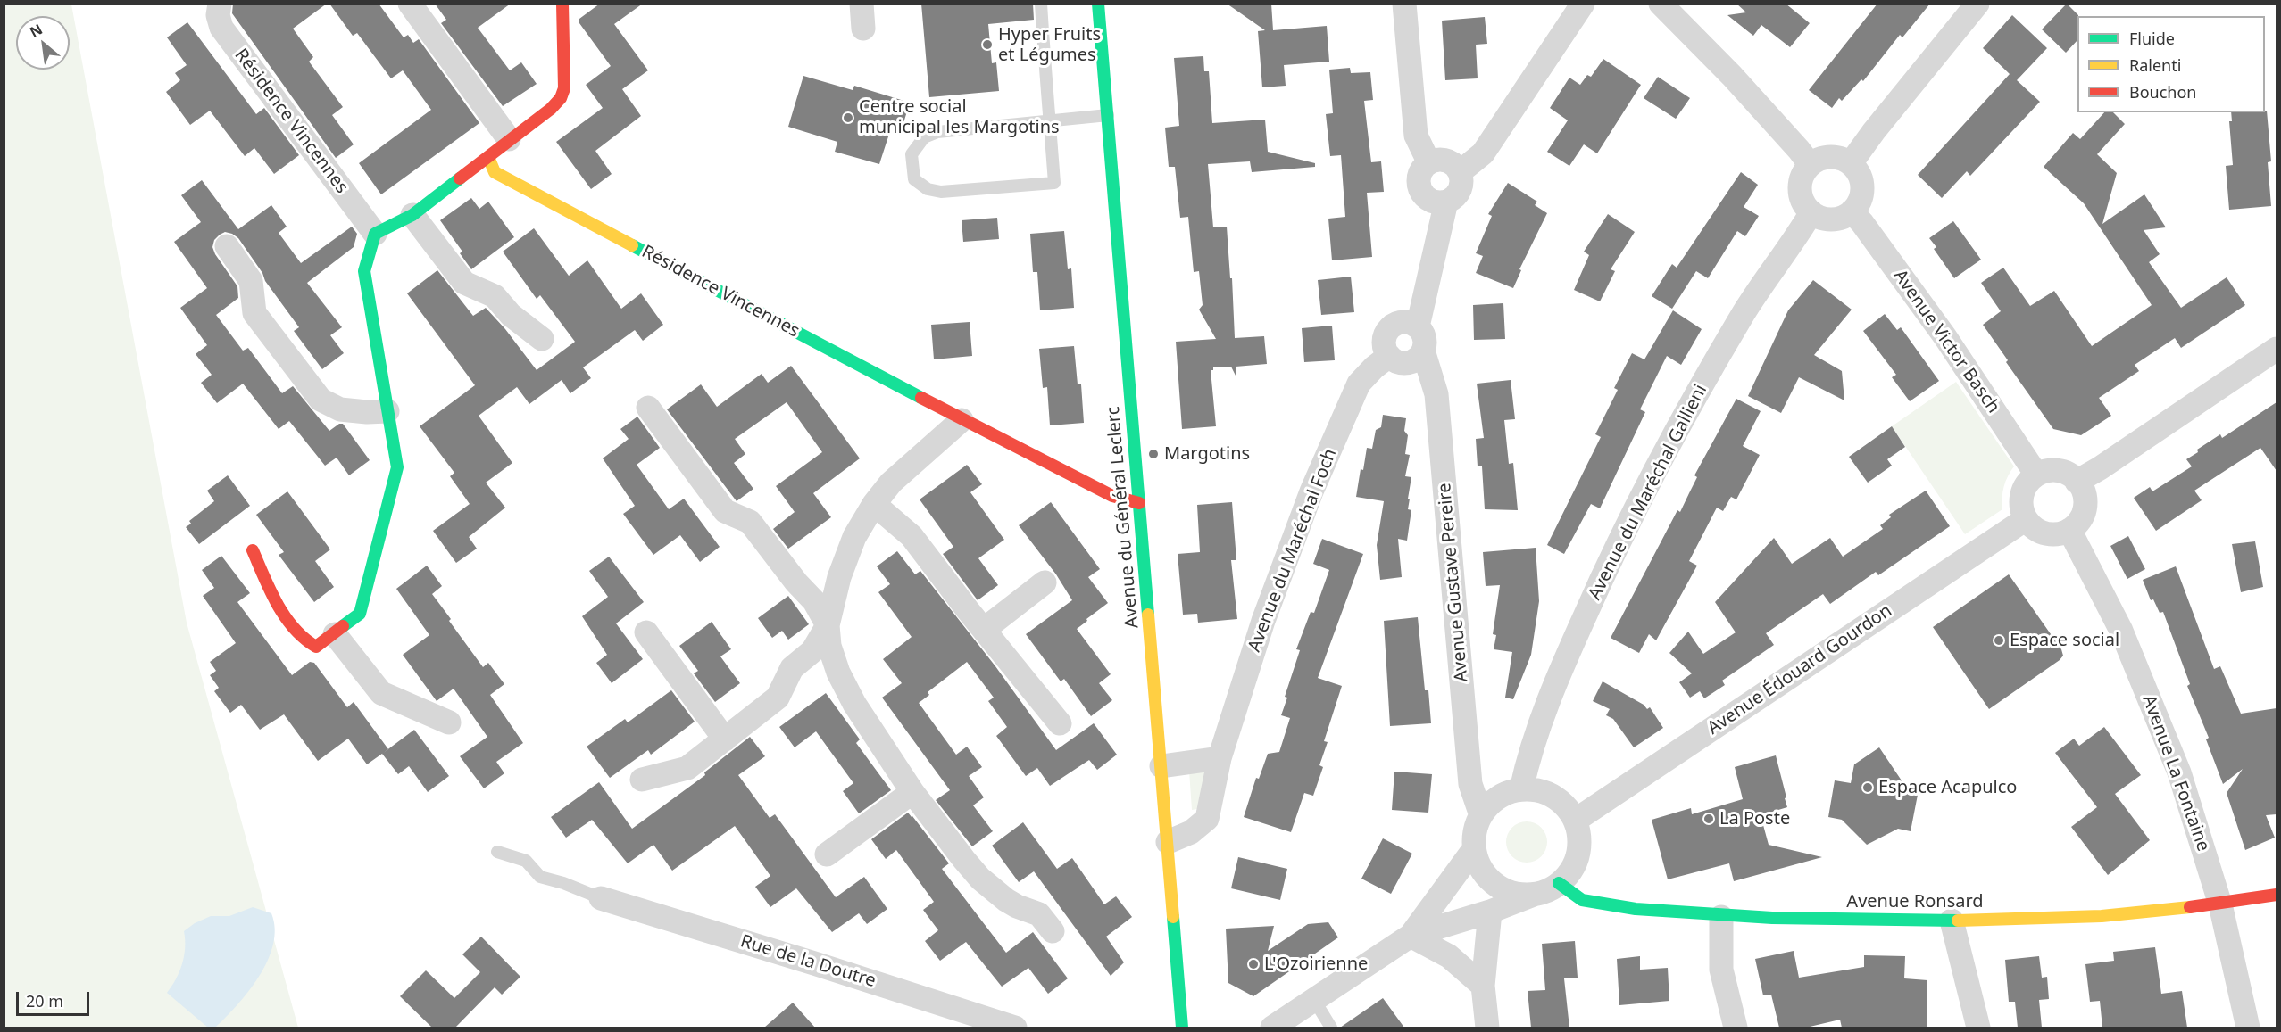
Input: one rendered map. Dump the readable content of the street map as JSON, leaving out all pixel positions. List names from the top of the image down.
{
  "streets": {
    "street": [
      "Résidence Vincennes",
      "Avenue Victor Basch",
      "Avenue du Maréchal Gallieni",
      "Avenue du Général Leclerc",
      "Avenue du Maréchal Foch",
      "Avenue Gustave Pereire",
      "Avenue Édouard Gourdon",
      "Avenue La Fontaine",
      "Avenue Ronsard",
      "Rue de la Doutre"
    ]
  },
  "crossings": [
    ["Résidence Vincennes", "Avenue du Général Leclerc"],
    ["Avenue Victor Basch", "Avenue du Maréchal Gallieni"],
    ["Avenue Victor Basch", "Avenue Édouard Gourdon"],
    ["Avenue Victor Basch", "Avenue La Fontaine"],
    ["Avenue du Maréchal Gallieni", "Avenue Gustave Pereire"],
    ["Avenue du Maréchal Gallieni", "Avenue Édouard Gourdon"],
    ["Avenue du Maréchal Gallieni", "Avenue Ronsard"],
    ["Avenue du Général Leclerc", "Avenue du Maréchal Foch"],
    ["Avenue du Maréchal Foch", "Avenue Gustave Pereire"],
    ["Avenue Gustave Pereire", "Avenue Édouard Gourdon"],
    ["Avenue Gustave Pereire", "Avenue Ronsard"],
    ["Avenue Édouard Gourdon", "Avenue La Fontaine"],
    ["Avenue Édouard Gourdon", "Avenue Ronsard"],
    ["Avenue La Fontaine", "Avenue Ronsard"]
  ],
  "places": [
    "Hyper Fruits et Légumes",
    "Centre social municipal les Margotins",
    "Margotins",
    "Espace social",
    "Espace Acapulco",
    "La Poste",
    "L'Ozoirienne"
  ],
  "legend": ["Fluide", "Ralenti", "Bouchon"],
  "scale_bar": "20 m",
  "north": "top left"
}
